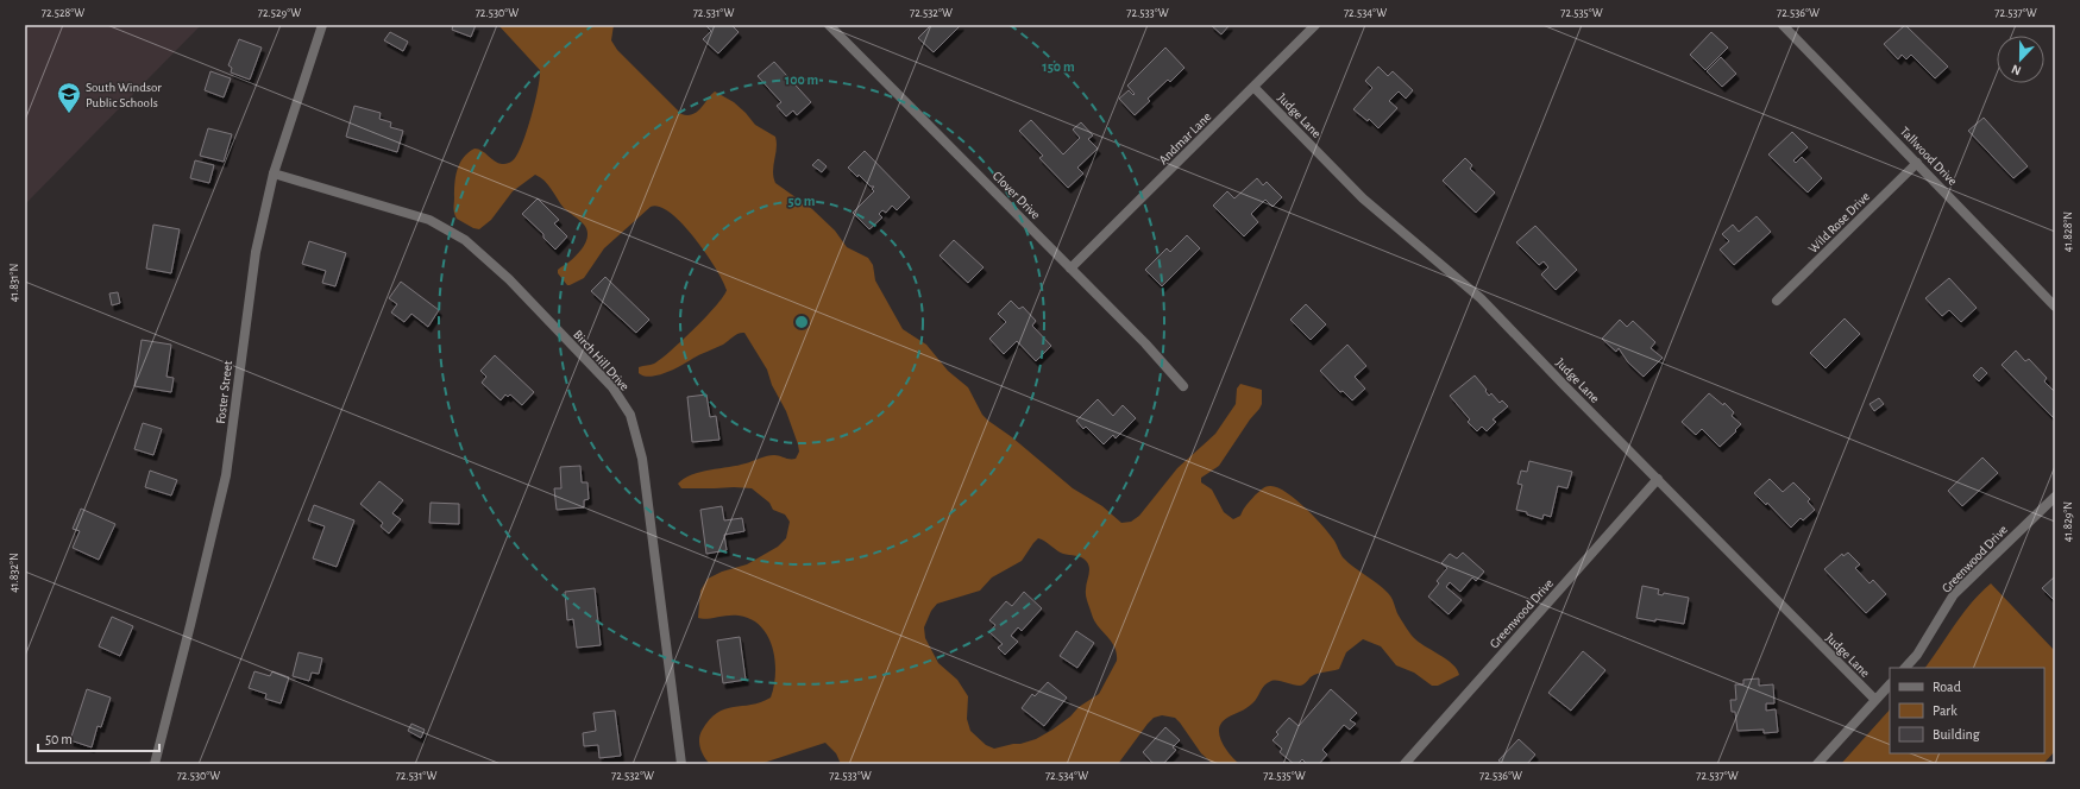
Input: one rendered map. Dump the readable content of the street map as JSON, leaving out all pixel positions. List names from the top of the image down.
{
  "streets": {
    "street": [
      "Judge Lane",
      "Andmar Lane",
      "Tallwood Drive",
      "Clover Drive",
      "Wild Rose Drive",
      "Birch Hill Drive",
      "Foster Street",
      "Greenwood Drive"
    ]
  },
  "crossings": [
    ["Judge Lane", "Andmar Lane"],
    ["Judge Lane", "Greenwood Drive"],
    ["Andmar Lane", "Clover Drive"],
    ["Tallwood Drive", "Wild Rose Drive"],
    ["Birch Hill Drive", "Foster Street"]
  ],
  "places": {
    "school or university": ["South Windsor Public Schools"]
  },
  "legend": ["Road", "Park", "Building"],
  "scale_bar": "50 m",
  "north": "bottom",
  "coordinates": [
    "72.528°W",
    "72.529°W",
    "72.530°W",
    "72.531°W",
    "72.532°W",
    "72.533°W",
    "72.534°W",
    "72.535°W",
    "72.536°W",
    "72.537°W",
    "41.828°N",
    "41.831°N",
    "41.829°N",
    "41.832°N"
  ],
  "rings": ["150 m", "100 m", "50 m"]
}
